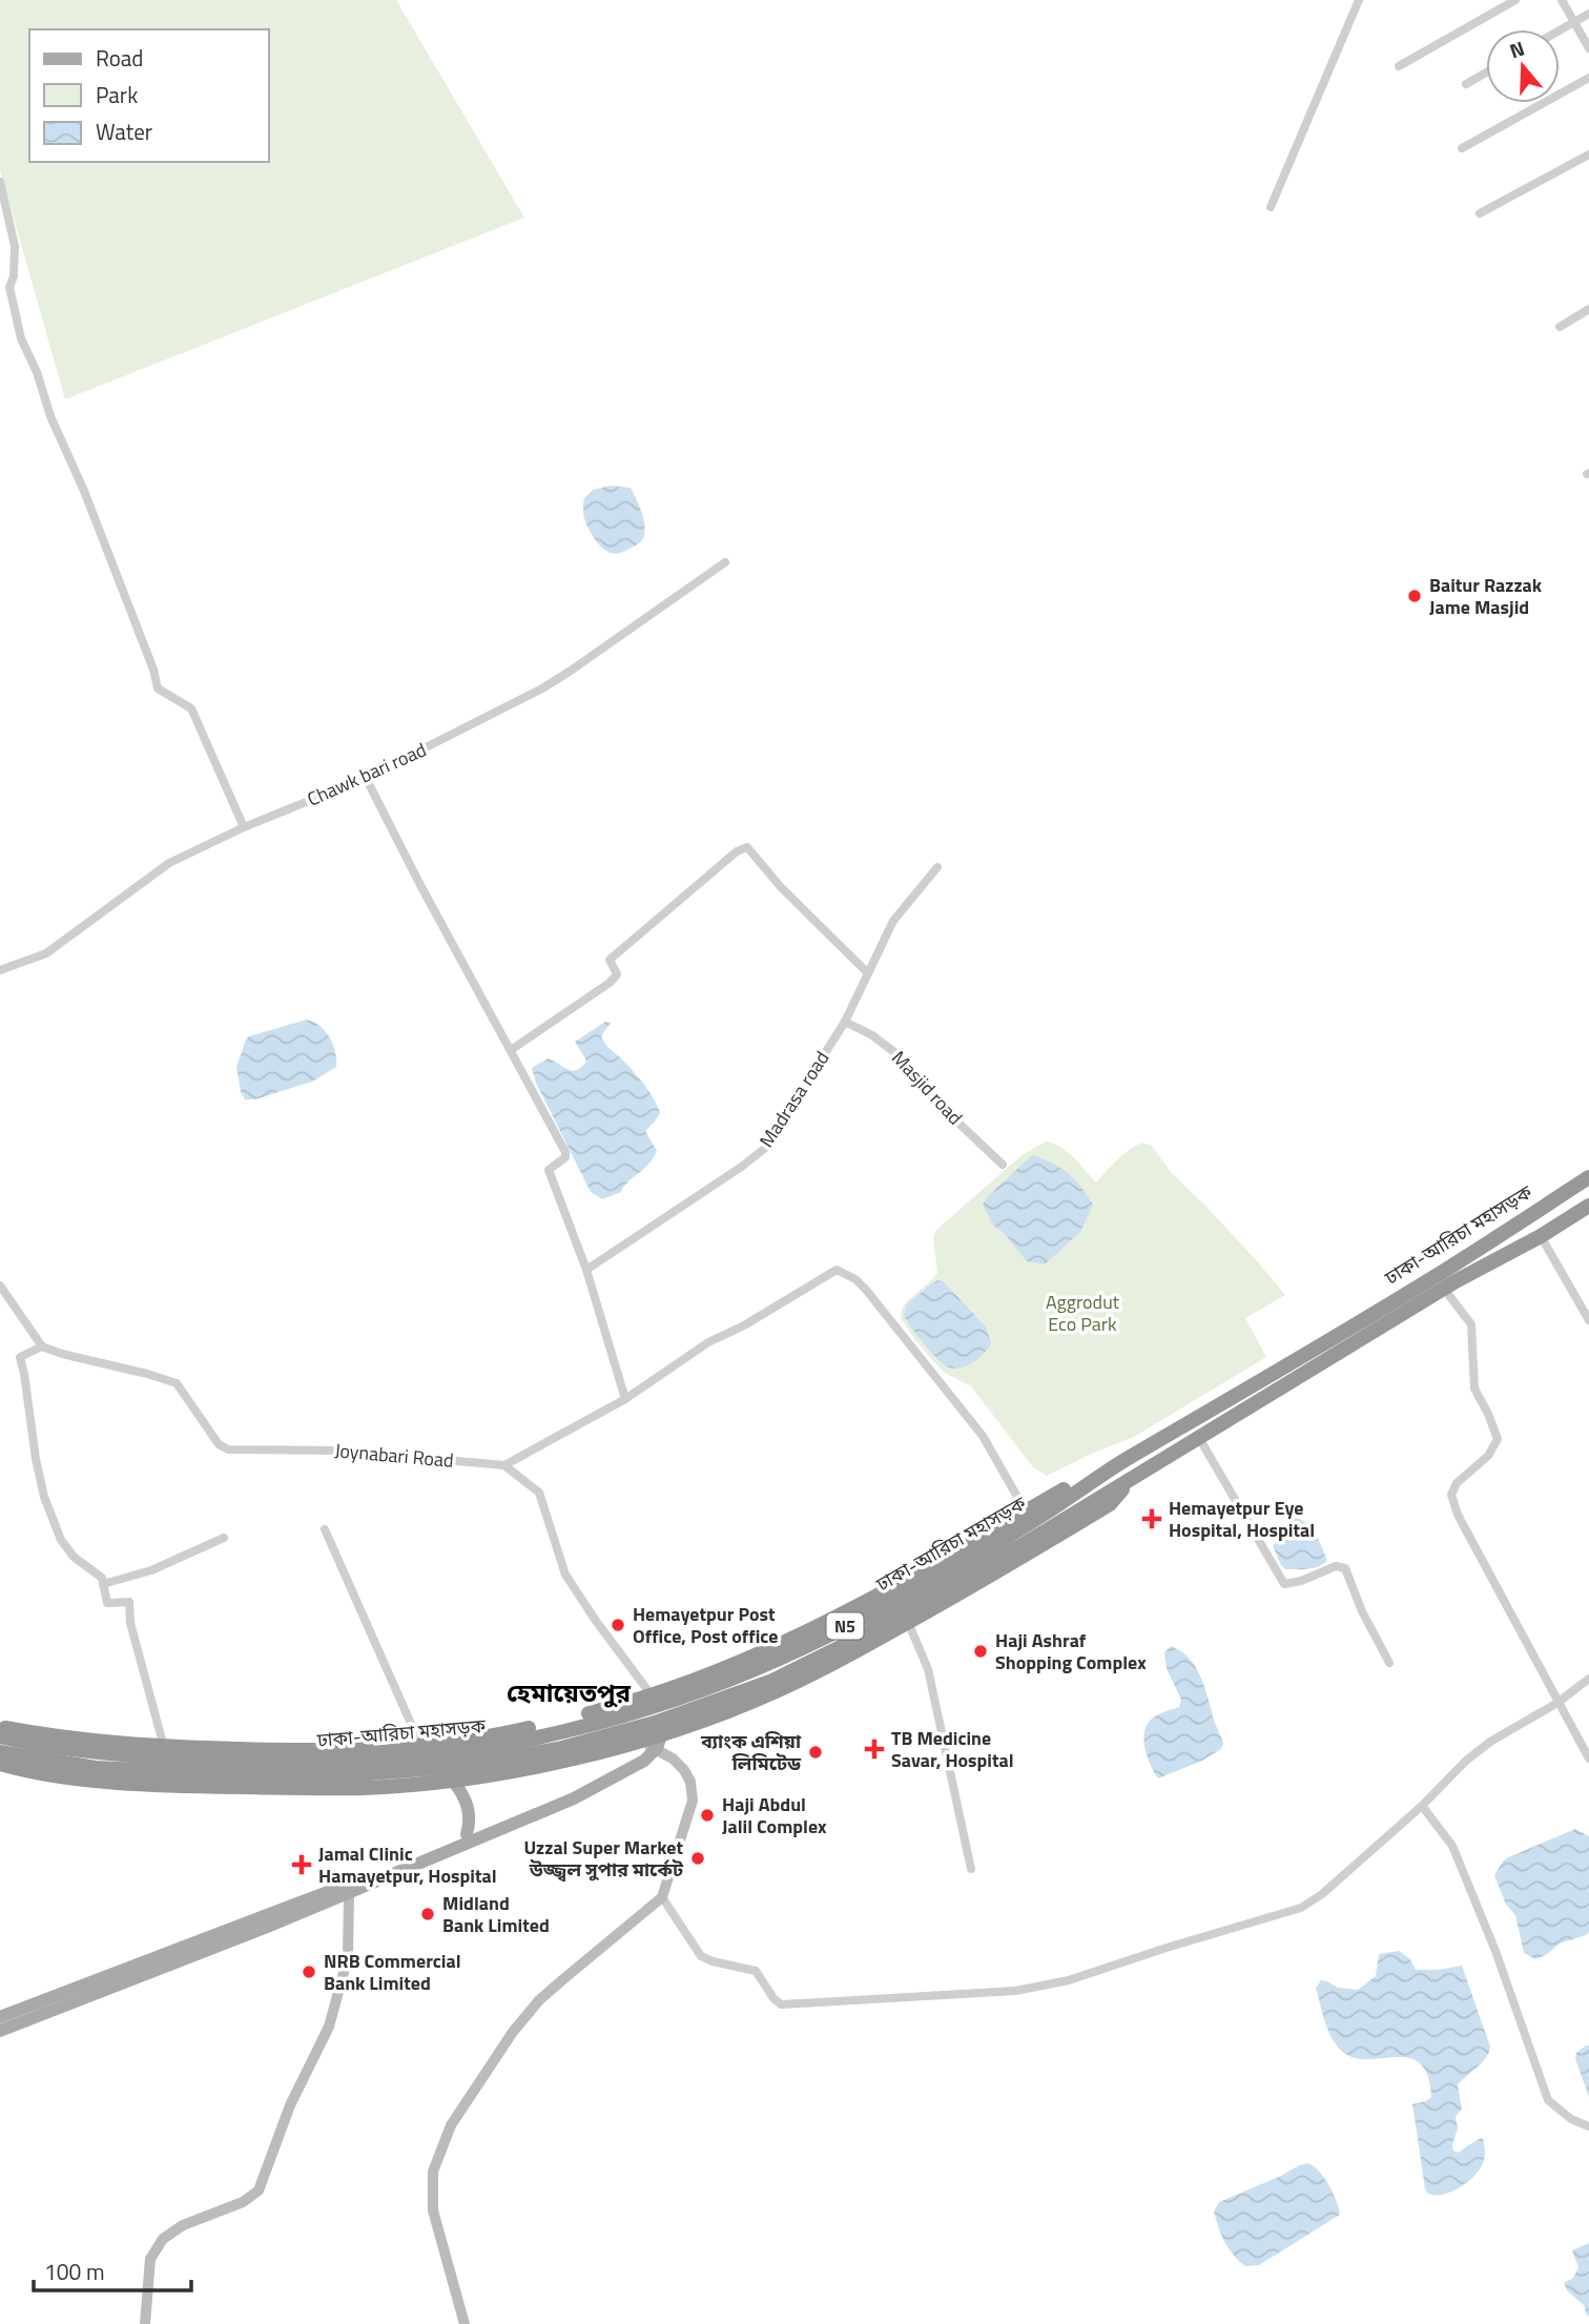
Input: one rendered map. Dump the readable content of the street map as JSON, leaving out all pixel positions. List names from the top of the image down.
{
  "streets": {
    "highway": ["ঢাকা-আরিচা মহাসড়ক", "N5"],
    "street": [
      "Chawk bari road",
      "Masjid road",
      "Madrasa road",
      "Joynabari Road"
    ]
  },
  "crossings": [
    ["Masjid road", "Madrasa road"]
  ],
  "districts": ["হেমায়েতপুর"],
  "parks": ["Aggrodut Eco Park"],
  "places": {
    "other": [
      "Baitur Razzak Jame Masjid",
      "Hemayetpur Post Office, Post office",
      "Haji Ashraf Shopping Complex",
      "ব্যাংক এশিয়া লিমিটেড",
      "Haji Abdul Jalil Complex",
      "Uzzal Super Market উজ্জ্বল সুপার মার্কেট",
      "Midland Bank Limited",
      "NRB Commercial Bank Limited"
    ],
    "health": ["Hemayetpur Eye Hospital, Hospital", "TB Medicine Savar, Hospital", "Jamal Clinic Hamayetpur, Hospital"]
  },
  "legend": ["Road", "Park", "Water"],
  "scale_bar": "100 m",
  "north": "top"
}
